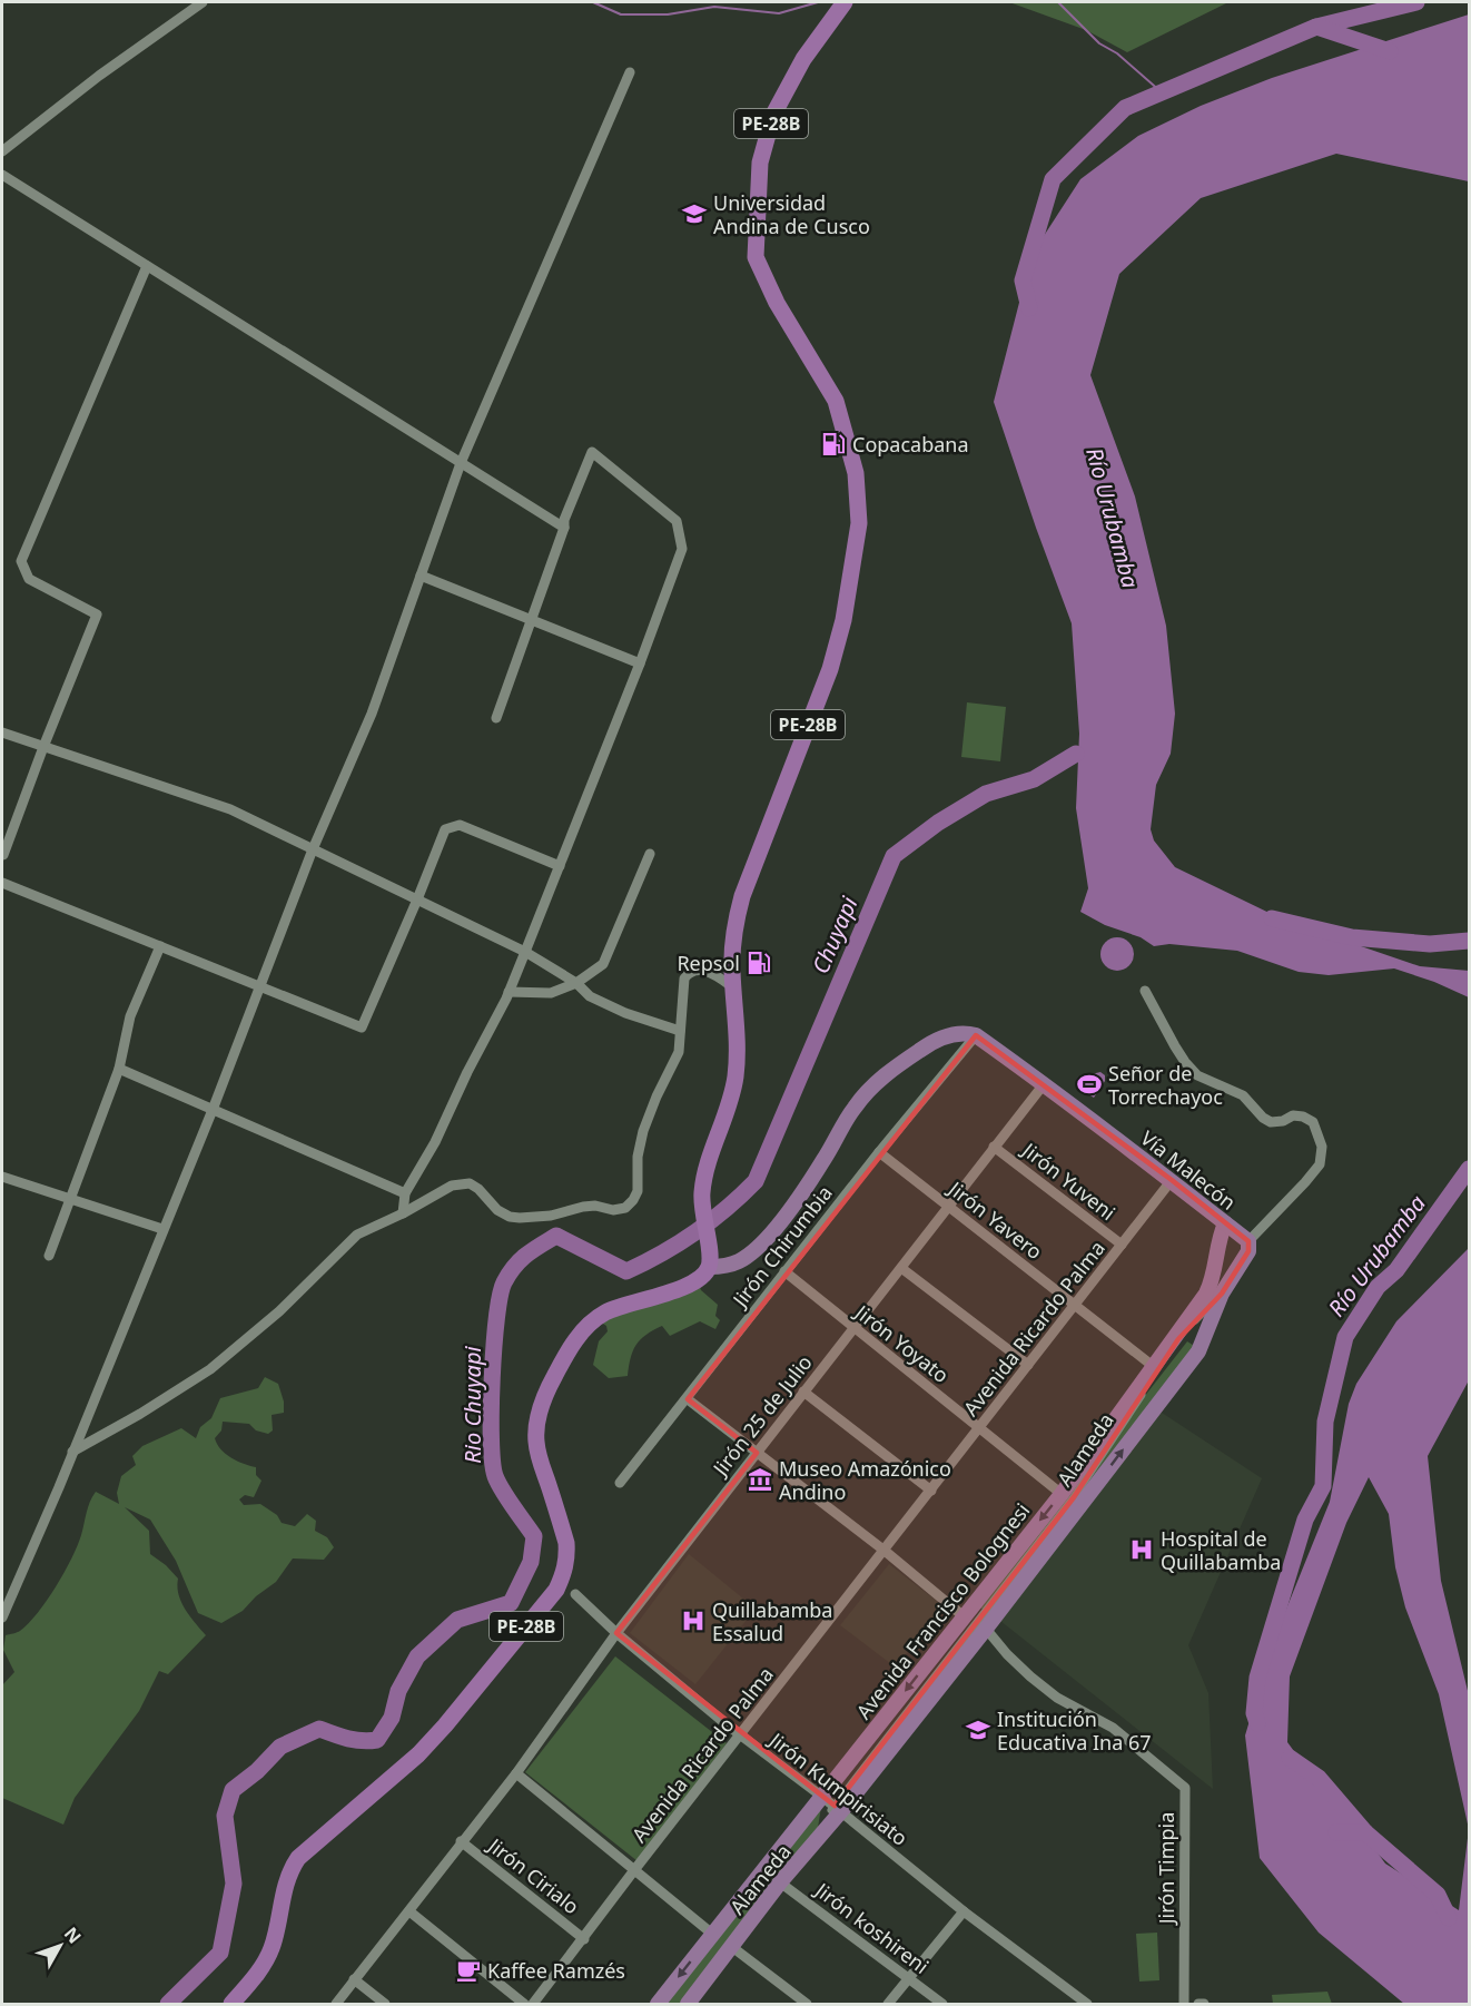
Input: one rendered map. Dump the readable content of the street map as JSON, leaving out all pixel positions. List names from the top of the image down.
{
  "streets": {
    "highway": ["PE-28B"],
    "main road": ["Vía Malecón", "Avenida Francisco Bolognesi"],
    "street": [
      "Jirón Yuveni",
      "Jirón Yavero",
      "Jirón Chirumbia",
      "Avenida Ricardo Palma",
      "Jirón Yoyato",
      "Jirón 25 de Julio",
      "Alameda",
      "Jirón Kumpirisiato",
      "Jirón Timpia",
      "Jirón Cirialo",
      "Jirón koshireni"
    ]
  },
  "crossings": [
    ["Vía Malecón", "Jirón Chirumbia"],
    ["Vía Malecón", "Avenida Ricardo Palma"],
    ["Vía Malecón", "Jirón 25 de Julio"],
    ["Vía Malecón", "Avenida Francisco Bolognesi"],
    ["Jirón Yuveni", "Avenida Ricardo Palma"],
    ["Jirón Yuveni", "Jirón 25 de Julio"],
    ["Jirón Yavero", "Jirón Chirumbia"],
    ["Jirón Yavero", "Avenida Ricardo Palma"],
    ["Jirón Yavero", "Jirón 25 de Julio"],
    ["Jirón Yavero", "Avenida Francisco Bolognesi"],
    ["Jirón Chirumbia", "Jirón Yoyato"],
    ["Avenida Ricardo Palma", "Jirón Yoyato"],
    ["Avenida Ricardo Palma", "Jirón Kumpirisiato"],
    ["Avenida Ricardo Palma", "Jirón Cirialo"],
    ["Jirón Yoyato", "Jirón 25 de Julio"],
    ["Jirón Yoyato", "Avenida Francisco Bolognesi"],
    ["Jirón 25 de Julio", "Jirón Kumpirisiato"],
    ["Jirón 25 de Julio", "Jirón Cirialo"],
    ["Alameda", "Avenida Francisco Bolognesi"],
    ["Alameda", "Jirón Kumpirisiato"],
    ["Alameda", "Jirón koshireni"],
    ["Avenida Francisco Bolognesi", "Jirón Kumpirisiato"],
    ["Avenida Francisco Bolognesi", "Jirón Timpia"],
    ["Avenida Francisco Bolognesi", "Jirón koshireni"]
  ],
  "water": ["Río Urubamba", "Chuyapi", "Rio Chuyapi"],
  "places": {
    "school or university": ["Universidad Andina de Cusco", "Institución Educativa Ina 67"],
    "fuel station": ["Copacabana", "Repsol"],
    "sports": ["Señor de Torrechayoc"],
    "museum": ["Museo Amazónico Andino"],
    "hospital": ["Hospital de Quillabamba", "Quillabamba Essalud"],
    "cafe": ["Kaffee Ramzés"]
  },
  "north": "top right"
}
